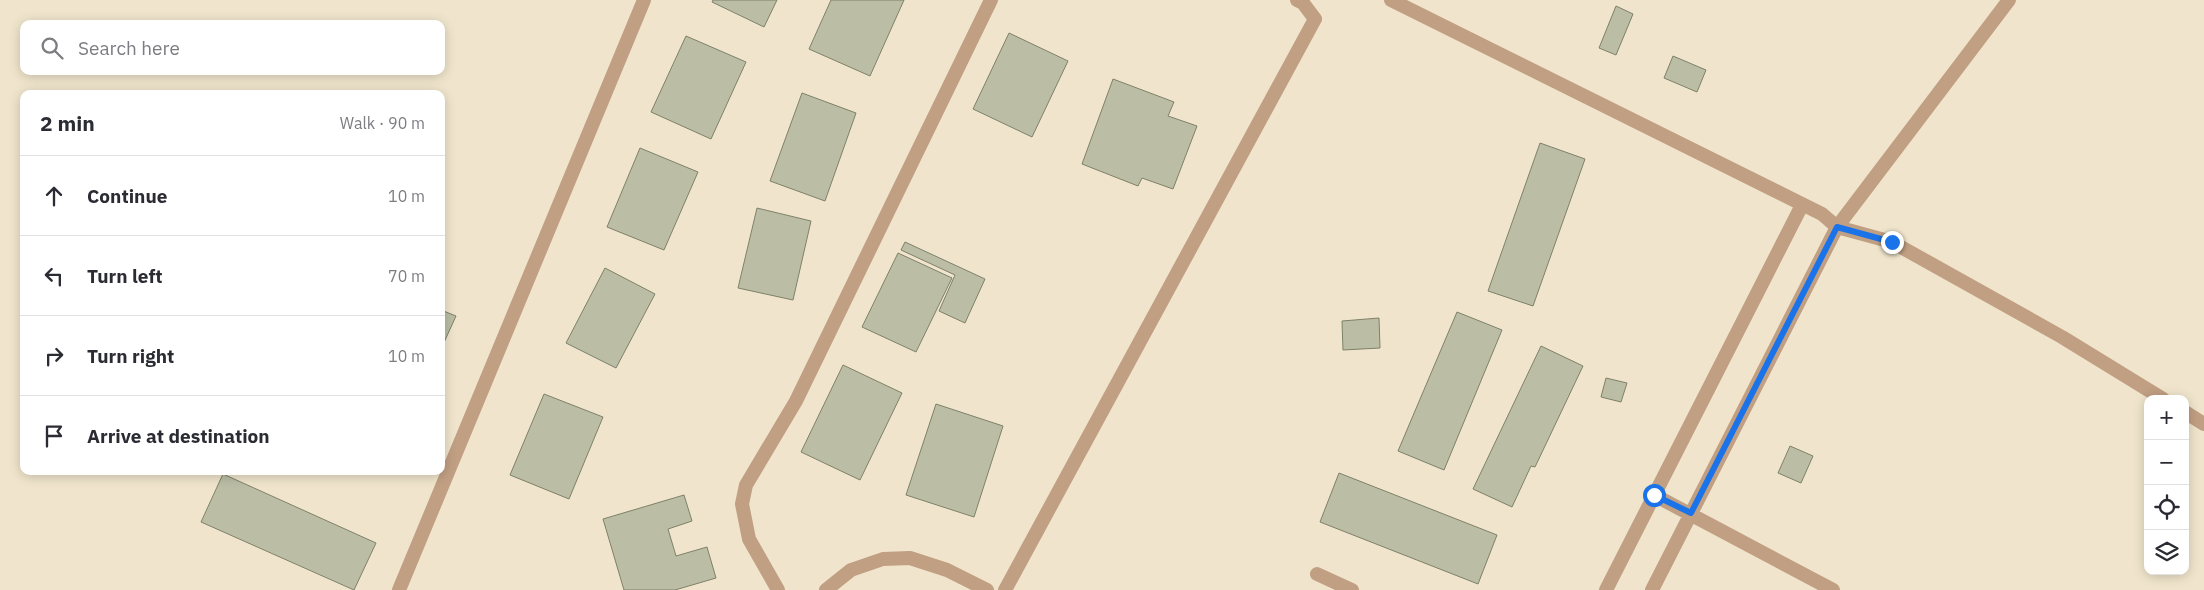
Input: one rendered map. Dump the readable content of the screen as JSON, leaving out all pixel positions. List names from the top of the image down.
{
  "page": {
    "search": "Search here",
    "heading": ["2 min", "Walk · 90 m"],
    "list": [
      ["Continue", "10 m"],
      ["Turn left", "70 m"],
      ["Turn right", "10 m"],
      "Arrive at destination"
    ],
    "map_buttons": ["+", "−"]
  }
}
